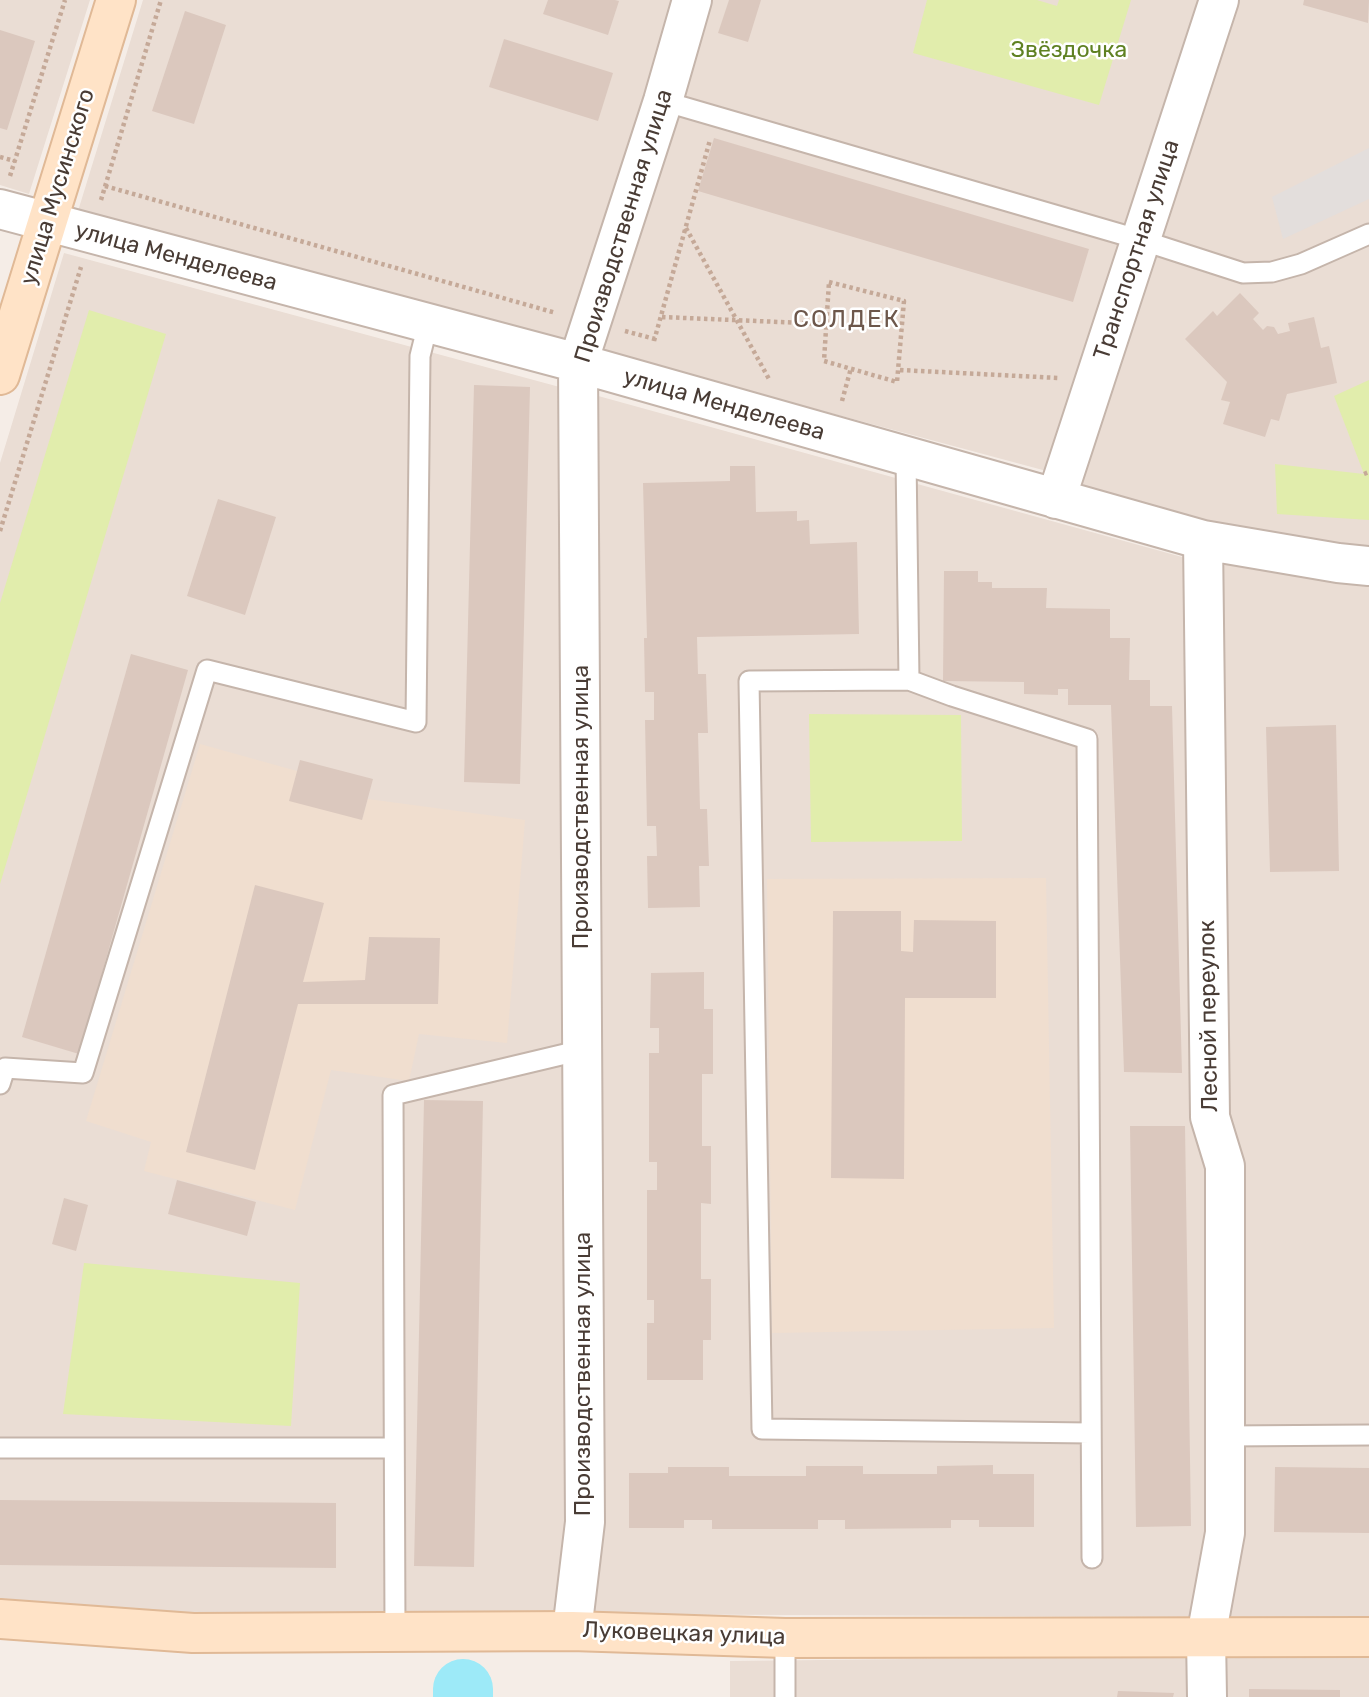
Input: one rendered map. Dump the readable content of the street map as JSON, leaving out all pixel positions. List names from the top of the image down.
{
  "streets": {
    "street": [
      "улица Мусинского",
      "Производственная улица",
      "Транспортная улица",
      "улица Менделеева",
      "Лесной переулок",
      "Луковецкая улица"
    ]
  },
  "crossings": [
    ["улица Мусинского", "улица Менделеева"],
    ["Производственная улица", "улица Менделеева"],
    ["Производственная улица", "Луковецкая улица"],
    ["Транспортная улица", "улица Менделеева"],
    ["улица Менделеева", "Лесной переулок"],
    ["Лесной переулок", "Луковецкая улица"]
  ],
  "districts": ["СОЛДЕК"],
  "parks": ["Звёздочка"]
}
